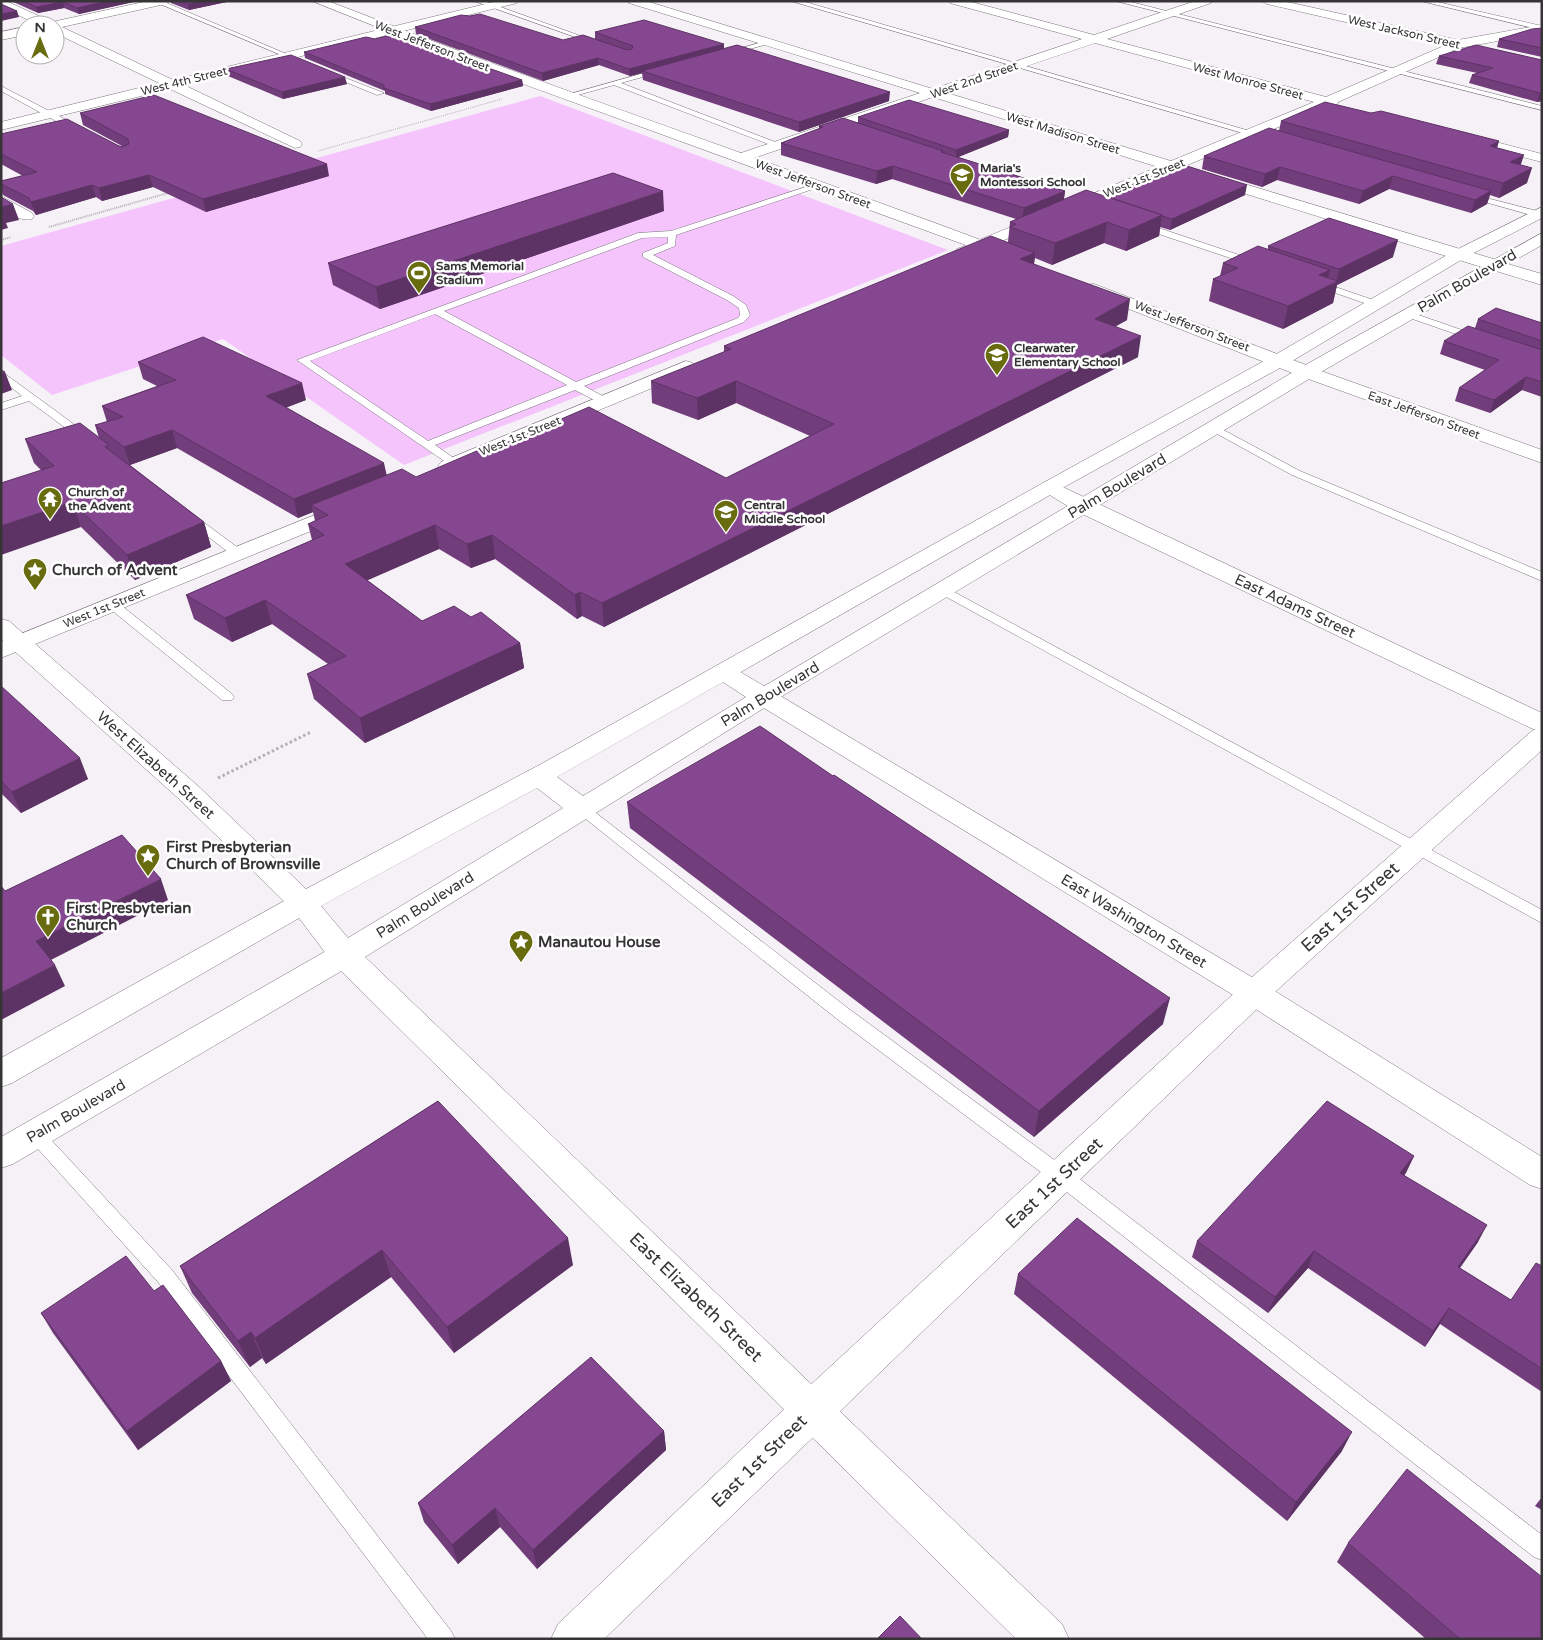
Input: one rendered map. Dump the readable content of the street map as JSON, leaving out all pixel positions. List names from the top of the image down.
{
  "streets": {
    "street": [
      "West Jackson Street",
      "West Jefferson Street",
      "West 2nd Street",
      "West 4th Street",
      "West Monroe Street",
      "West Madison Street",
      "West 1st Street",
      "Palm Boulevard",
      "East Jefferson Street",
      "East Adams Street",
      "West Elizabeth Street",
      "East 1st Street",
      "East Washington Street",
      "East Elizabeth Street"
    ]
  },
  "crossings": [
    ["West Jackson Street", "West 1st Street"],
    ["West Jefferson Street", "West 2nd Street"],
    ["West Jefferson Street", "West 4th Street"],
    ["West Jefferson Street", "West 1st Street"],
    ["West Jefferson Street", "Palm Boulevard"],
    ["West Jefferson Street", "East Jefferson Street"],
    ["West 2nd Street", "West Monroe Street"],
    ["West 2nd Street", "West Madison Street"],
    ["West Monroe Street", "West 1st Street"],
    ["West Madison Street", "West 1st Street"],
    ["West Madison Street", "Palm Boulevard"],
    ["West 1st Street", "West Elizabeth Street"],
    ["Palm Boulevard", "East Jefferson Street"],
    ["Palm Boulevard", "East Adams Street"],
    ["Palm Boulevard", "West Elizabeth Street"],
    ["Palm Boulevard", "East Washington Street"],
    ["Palm Boulevard", "East Elizabeth Street"],
    ["West Elizabeth Street", "East Elizabeth Street"],
    ["East 1st Street", "East Washington Street"],
    ["East 1st Street", "East Elizabeth Street"]
  ],
  "places": {
    "school or university": ["Maria's Montessori School", "Clearwater Elementary School", "Central Middle School"],
    "sports": ["Sams Memorial Stadium"],
    "temple": ["Church of the Advent"],
    "place": ["Church of Advent", "First Presbyterian Church of Brownsville", "Manautou House"],
    "church": ["First Presbyterian Church"]
  },
  "north": "top"
}
